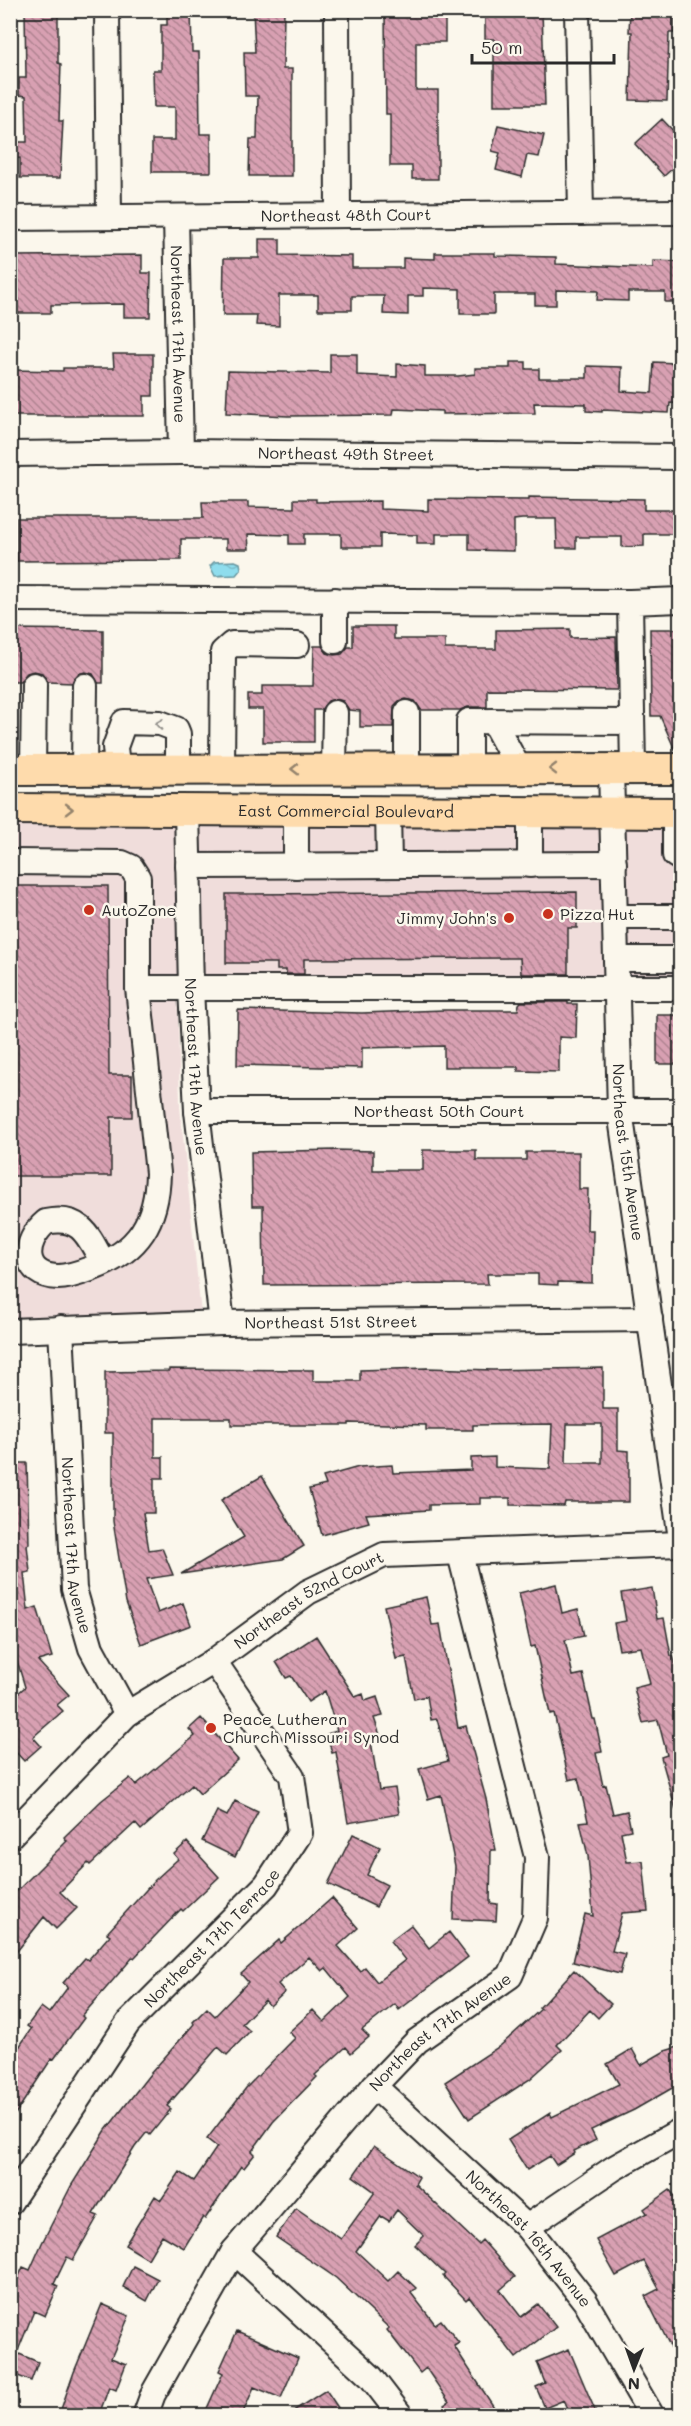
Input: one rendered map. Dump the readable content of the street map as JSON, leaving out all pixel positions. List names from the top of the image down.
{
  "streets": {
    "main road": ["East Commercial Boulevard"],
    "street": [
      "Northeast 48th Court",
      "Northeast 17th Avenue",
      "Northeast 49th Street",
      "Northeast 50th Court",
      "Northeast 15th Avenue",
      "Northeast 51st Street",
      "Northeast 52nd Court",
      "Northeast 17th Terrace",
      "Northeast 16th Avenue"
    ]
  },
  "crossings": [
    ["Northeast 48th Court", "Northeast 17th Avenue"],
    ["Northeast 17th Avenue", "Northeast 49th Street"],
    ["Northeast 17th Avenue", "East Commercial Boulevard"],
    ["Northeast 17th Avenue", "Northeast 50th Court"],
    ["Northeast 17th Avenue", "Northeast 51st Street"],
    ["Northeast 17th Avenue", "Northeast 52nd Court"],
    ["Northeast 17th Avenue", "Northeast 16th Avenue"],
    ["East Commercial Boulevard", "Northeast 15th Avenue"],
    ["Northeast 50th Court", "Northeast 15th Avenue"],
    ["Northeast 15th Avenue", "Northeast 51st Street"],
    ["Northeast 52nd Court", "Northeast 17th Terrace"]
  ],
  "places": [
    "AutoZone",
    "Pizza Hut",
    "Jimmy John's",
    "Peace Lutheran Church Missouri Synod"
  ],
  "scale_bar": "50 m",
  "north": "bottom"
}
